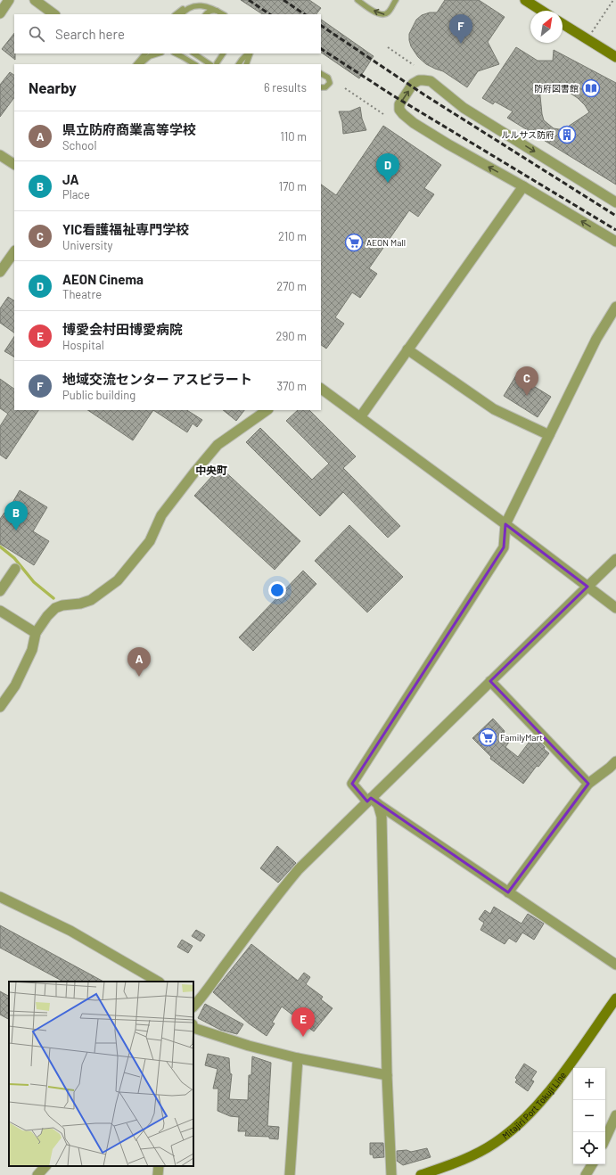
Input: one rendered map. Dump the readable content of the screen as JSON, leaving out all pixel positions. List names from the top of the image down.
{
  "streets": {
    "main road": ["Mitajiri Port Tokuji Line"]
  },
  "districts": ["中央町"],
  "places": {
    "library": ["防府図書館"],
    "building": ["ルルサス防府"],
    "supermarket": ["AEON Mall", "FamilyMart"]
  },
  "north": "top right",
  "page": {
    "pins": [
      "F",
      "D",
      "C",
      "B",
      "A",
      "E"
    ],
    "search": "Search here",
    "heading": ["Nearby", "6 results"],
    "list": [
      {
        "mark": "A",
        "name": "県立防府商業高等学校",
        "note": "School",
        "value": "110 m"
      },
      {
        "mark": "B",
        "name": "JA",
        "note": "Place",
        "value": "170 m"
      },
      {
        "mark": "C",
        "name": "YIC看護福祉専門学校",
        "note": "University",
        "value": "210 m"
      },
      {
        "mark": "D",
        "name": "AEON Cinema",
        "note": "Theatre",
        "value": "270 m"
      },
      {
        "mark": "E",
        "name": "博愛会村田博愛病院",
        "note": "Hospital",
        "value": "290 m"
      },
      {
        "mark": "F",
        "name": "地域交流センター アスピラート",
        "note": "Public building",
        "value": "370 m"
      }
    ],
    "map_buttons": ["+", "−"]
  }
}
